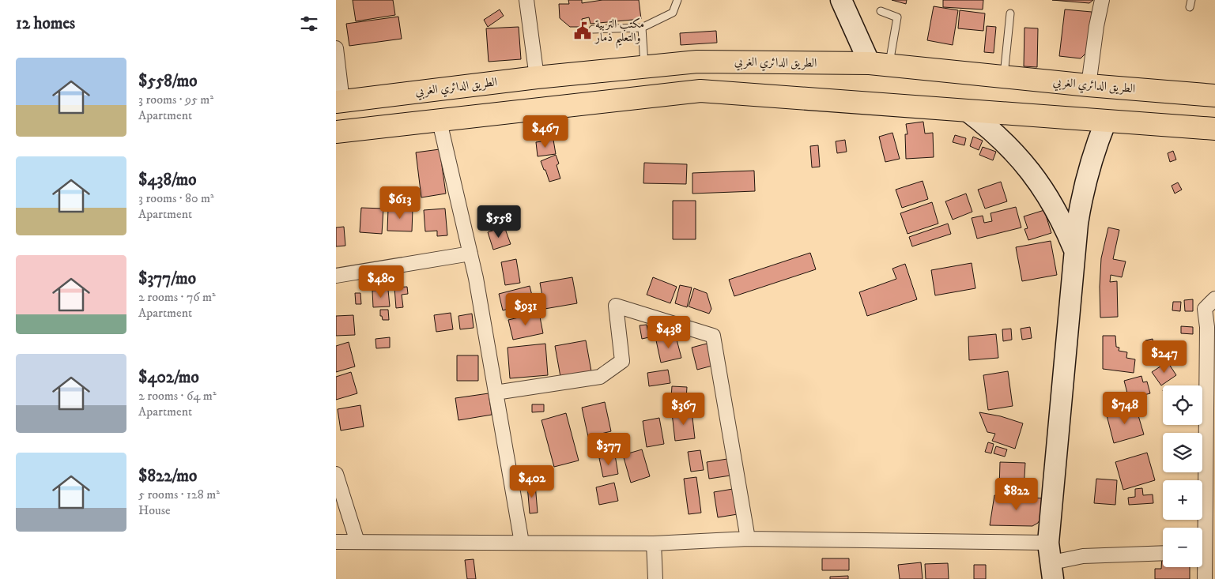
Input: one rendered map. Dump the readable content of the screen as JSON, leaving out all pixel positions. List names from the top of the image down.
{
  "streets": {
    "main road": ["الطريق الدائري الغربي"]
  },
  "places": {
    "public building": ["مكتب التربية والتعليم ذمار"]
  },
  "page": {
    "heading": "12 homes",
    "list": [
      {
        "name": "$558/mo",
        "note": "3 rooms · 95 m² · Apartment"
      },
      {
        "name": "$438/mo",
        "note": "3 rooms · 80 m² · Apartment"
      },
      {
        "name": "$377/mo",
        "note": "2 rooms · 76 m² · Apartment"
      },
      {
        "name": "$402/mo",
        "note": "2 rooms · 64 m² · Apartment"
      },
      {
        "name": "$822/mo",
        "note": "5 rooms · 128 m² · House"
      }
    ],
    "price": [
      "$467",
      "$613",
      "$558",
      "$480",
      "$931",
      "$438",
      "$247",
      "$748",
      "$367",
      "$377",
      "$402",
      "$822"
    ],
    "map_buttons": ["+", "−"]
  }
}
